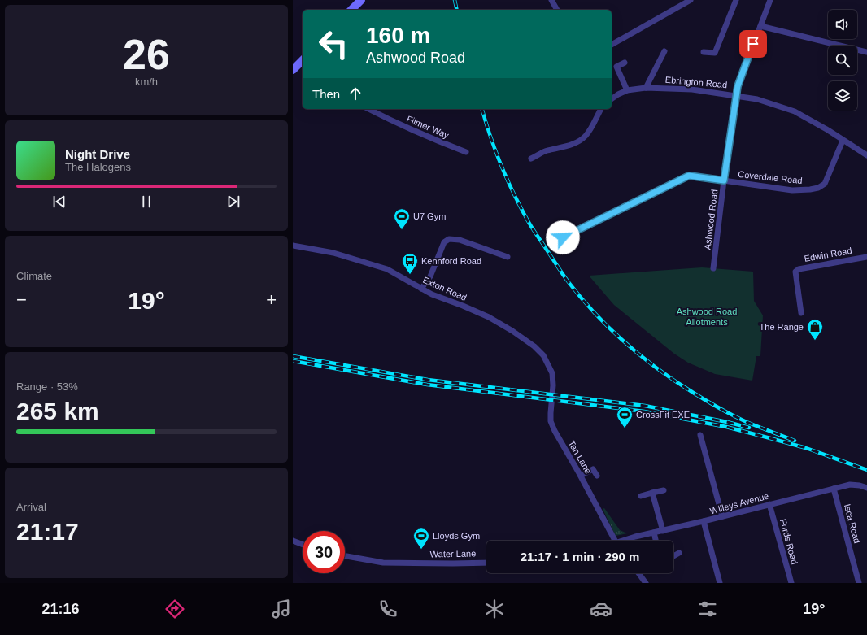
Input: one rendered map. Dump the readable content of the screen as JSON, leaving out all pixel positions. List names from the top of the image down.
{
  "streets": {
    "street": [
      "Ebrington Road",
      "Filmer Way",
      "Coverdale Road",
      "Ashwood Road",
      "Edwin Road",
      "Exton Road",
      "Tan Lane",
      "Willeys Avenue",
      "Isca Road",
      "Fords Road",
      "Water Lane"
    ]
  },
  "crossings": [
    ["Ebrington Road", "Coverdale Road"],
    ["Ebrington Road", "Ashwood Road"],
    ["Coverdale Road", "Ashwood Road"],
    ["Exton Road", "Tan Lane"],
    ["Willeys Avenue", "Isca Road"],
    ["Willeys Avenue", "Fords Road"]
  ],
  "parks": ["Ashwood Road Allotments"],
  "places": {
    "sports": ["U7 Gym", "CrossFit EXE", "Lloyds Gym"],
    "bus stop": ["Kennford Road"],
    "shop": ["The Range"]
  },
  "page": {
    "tile": [
      ["26", "km/h"],
      "Climate",
      ["Range · 53%", "265 km"],
      ["Arrival", "21:17"]
    ],
    "turn": ["160 m", "Ashwood Road"],
    "then": "Then",
    "song": ["Night Drive", "The Halogens"],
    "heat": ["−", "19°", "+"],
    "limit": "30",
    "trip": "21:17 · 1 min · 290 m",
    "tabs": ["21:16", "19°"]
  }
}
